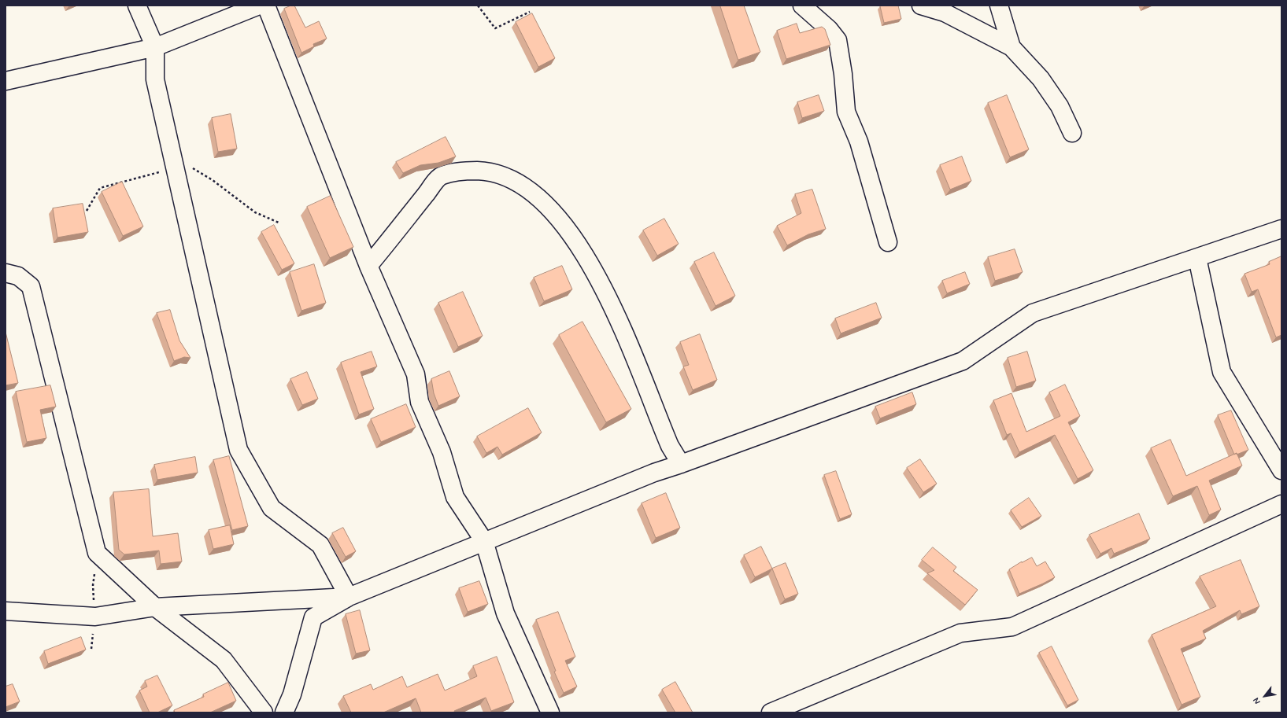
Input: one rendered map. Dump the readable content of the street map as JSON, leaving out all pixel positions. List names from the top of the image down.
{
  "north": "bottom left"
}
